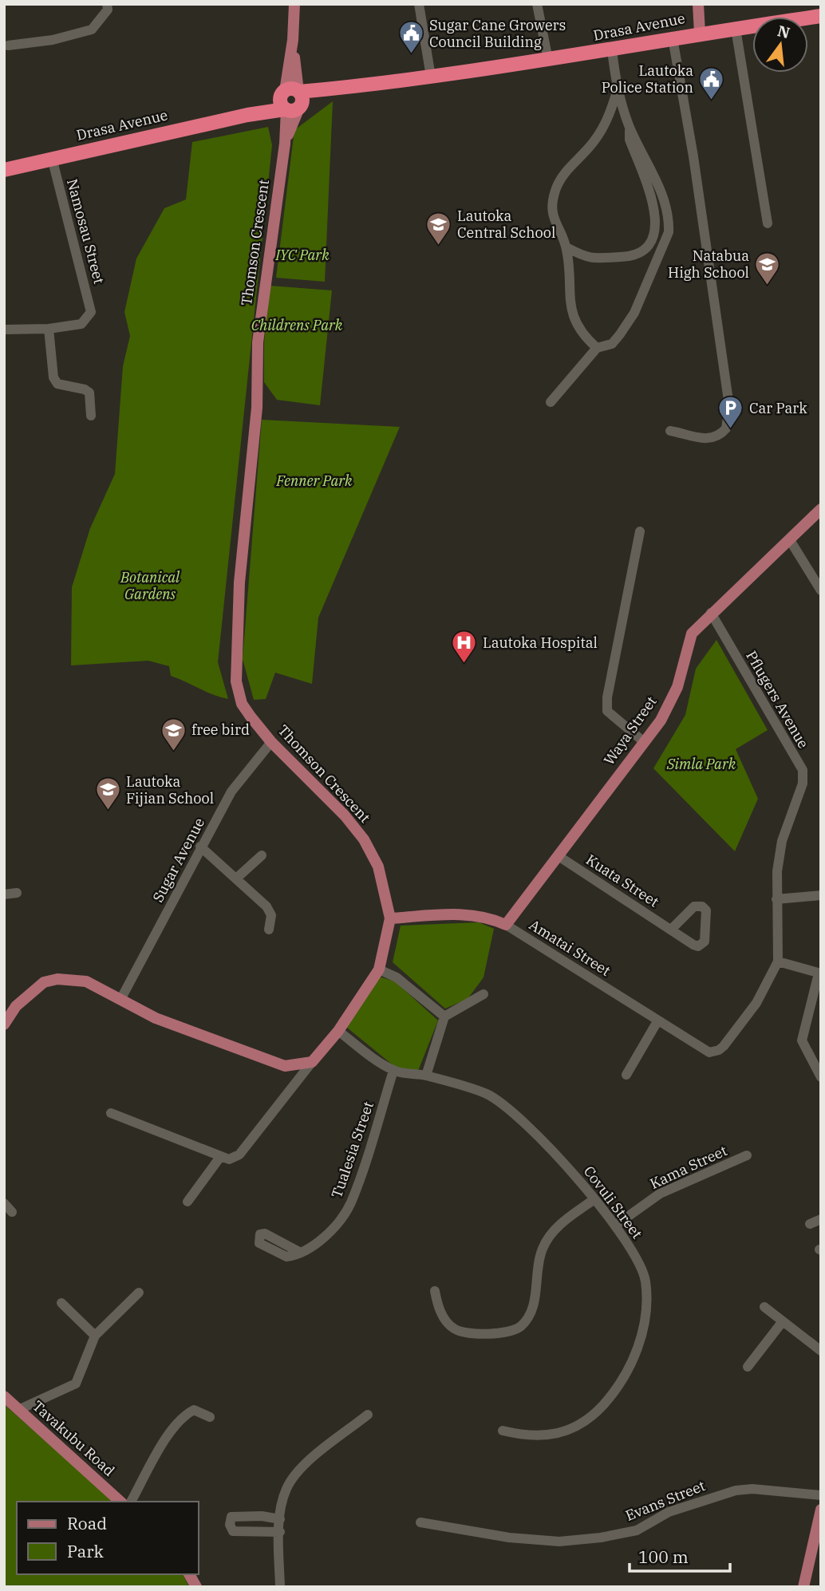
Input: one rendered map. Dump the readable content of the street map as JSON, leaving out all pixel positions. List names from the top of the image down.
{
  "streets": {
    "highway": ["Drasa Avenue"],
    "main road": [
      "Thomson Crescent",
      "Waya Street",
      "Amatai Street",
      "Tavakubu Road"
    ],
    "street": [
      "Namosau Street",
      "Pflugers Avenue",
      "Sugar Avenue",
      "Kuata Street",
      "Tualesia Street",
      "Kama Street",
      "Covuli Street",
      "Evans Street"
    ]
  },
  "crossings": [
    ["Drasa Avenue", "Namosau Street"],
    ["Drasa Avenue", "Thomson Crescent"],
    ["Thomson Crescent", "Sugar Avenue"],
    ["Thomson Crescent", "Amatai Street"],
    ["Thomson Crescent", "Covuli Street"],
    ["Pflugers Avenue", "Waya Street"],
    ["Pflugers Avenue", "Amatai Street"],
    ["Waya Street", "Kuata Street"],
    ["Waya Street", "Amatai Street"],
    ["Tualesia Street", "Covuli Street"],
    ["Kama Street", "Covuli Street"]
  ],
  "parks": [
    "IYC Park",
    "Childrens Park",
    "Fenner Park",
    "Botanical Gardens",
    "Simla Park"
  ],
  "places": {
    "public building": ["Sugar Cane Growers Council Building", "Lautoka Police Station"],
    "school or university": [
      "Lautoka Central School",
      "Natabua High School",
      "free bird",
      "Lautoka Fijian School"
    ],
    "parking": ["Car Park"],
    "hospital": ["Lautoka Hospital"]
  },
  "legend": ["Road", "Park"],
  "scale_bar": "100 m",
  "north": "top"
}
